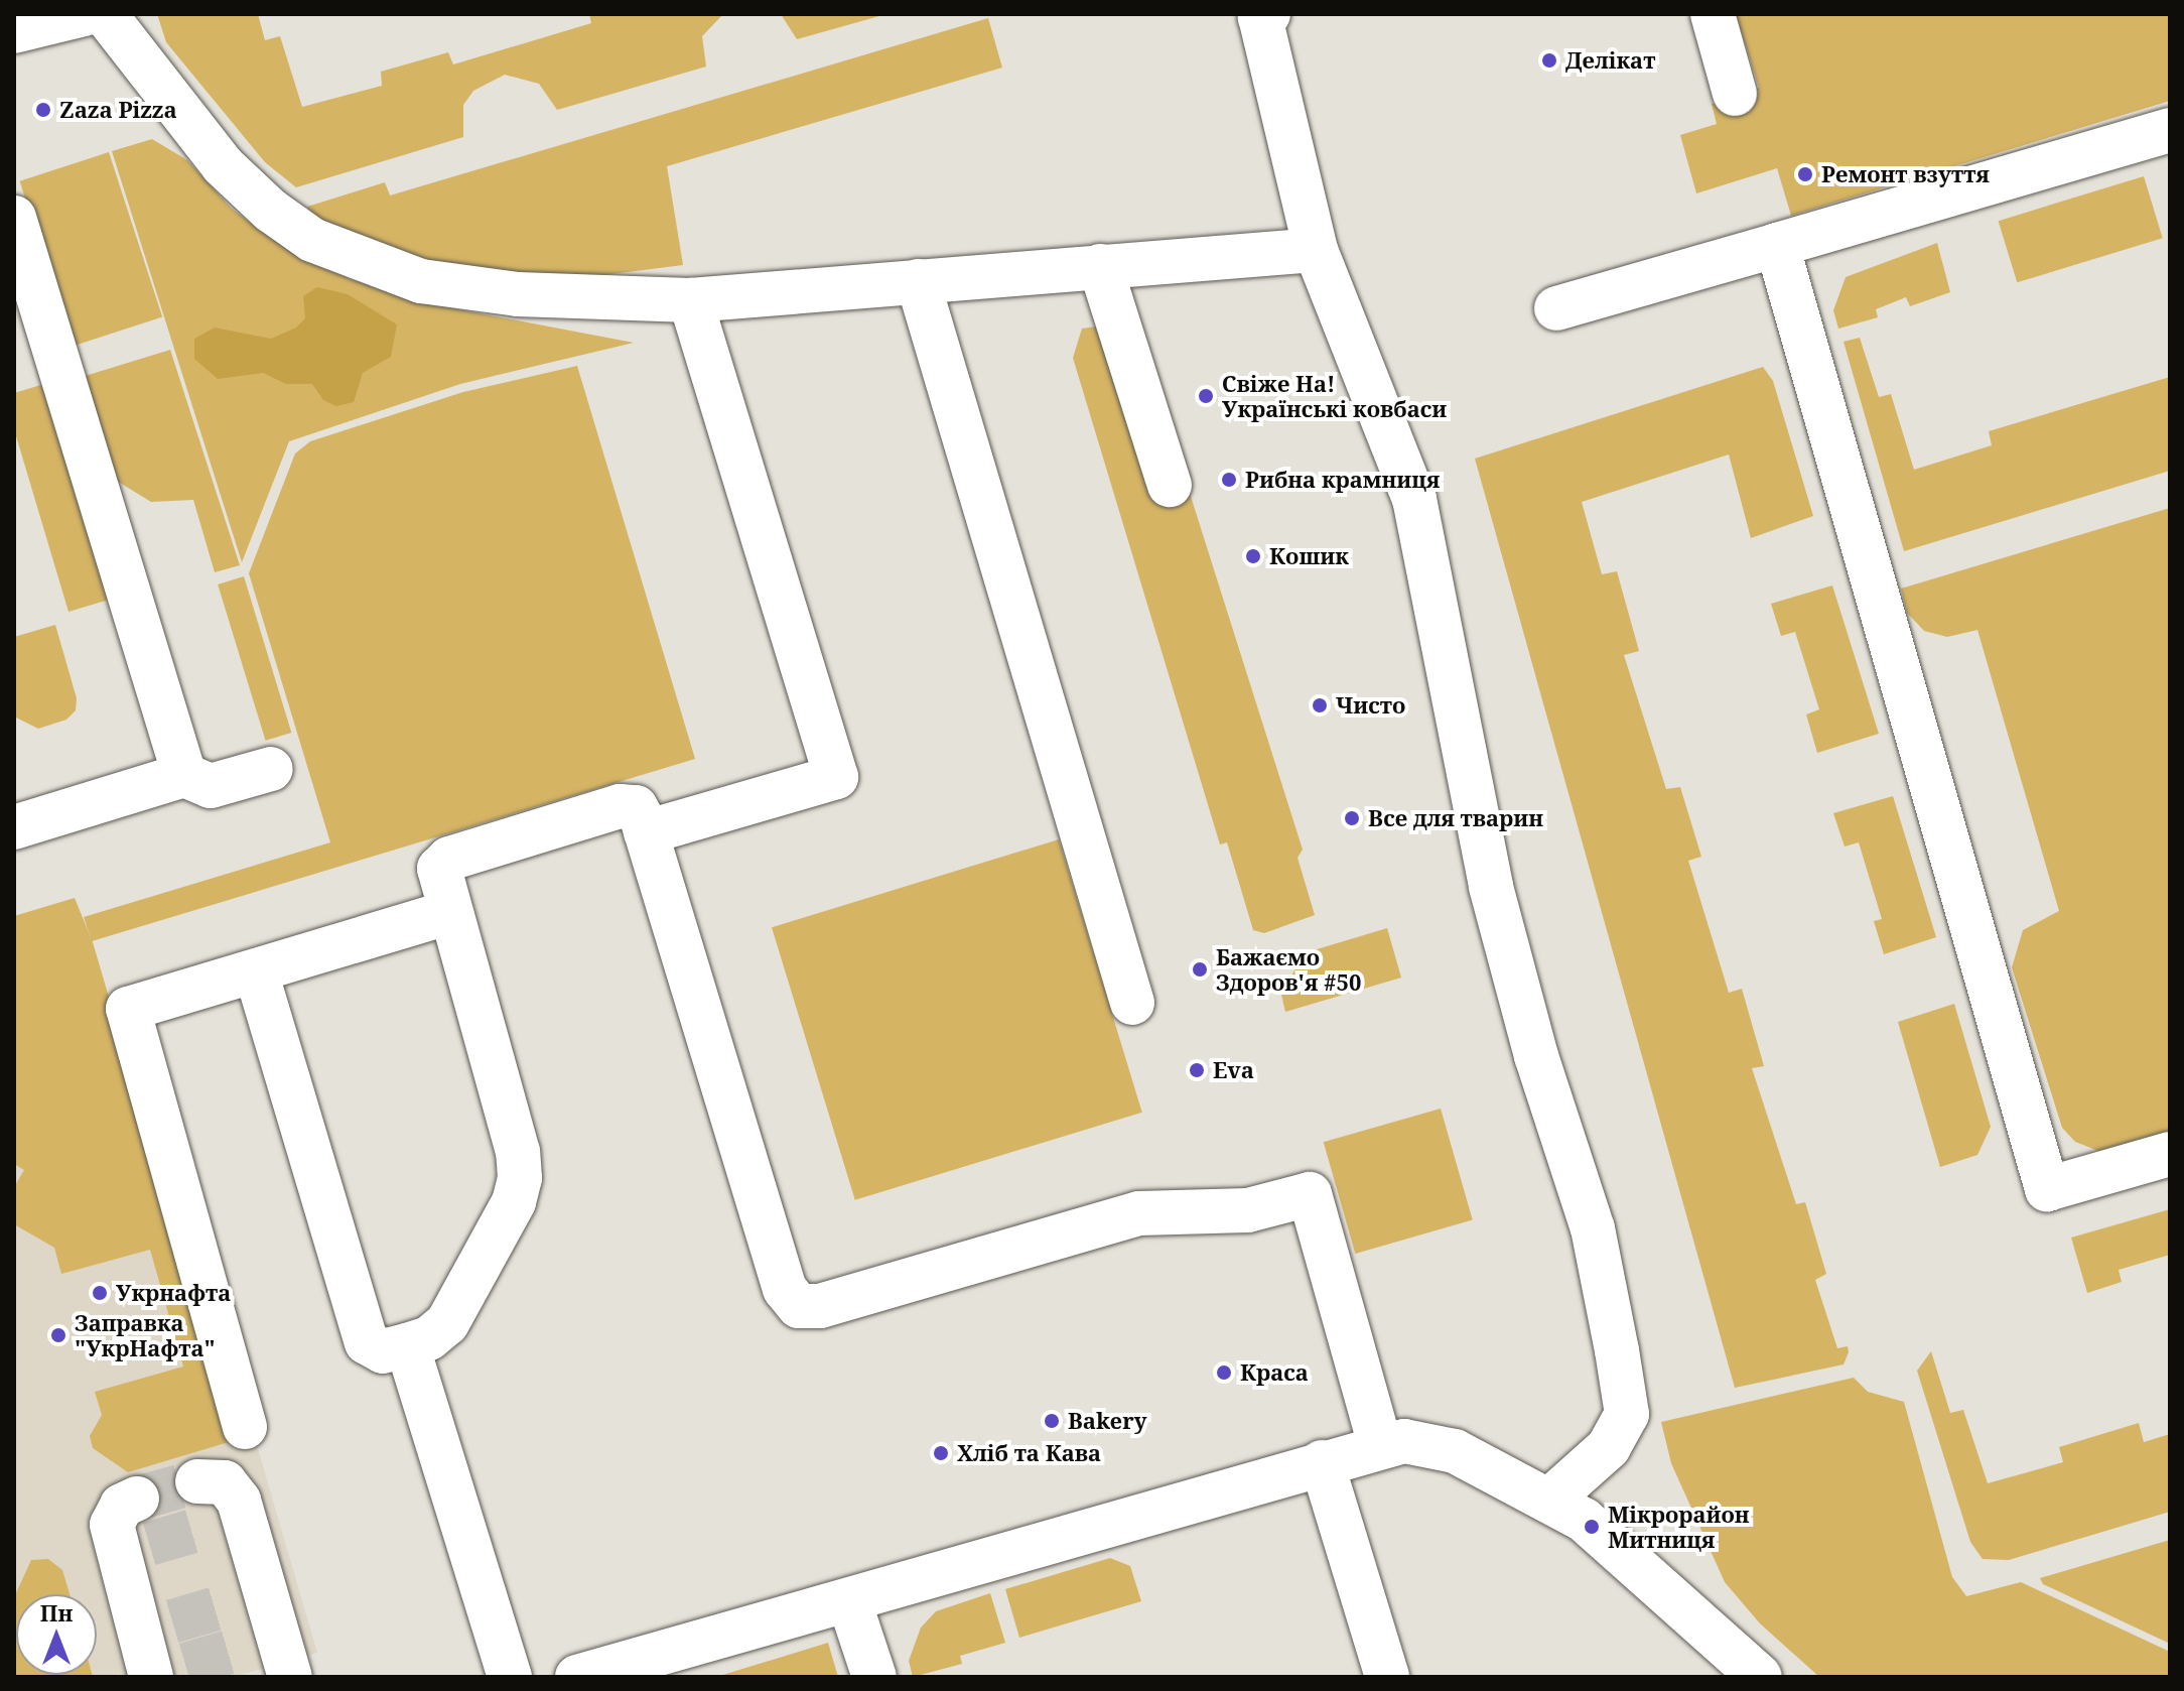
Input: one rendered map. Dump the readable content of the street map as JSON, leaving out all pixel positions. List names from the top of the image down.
{
  "places": [
    "Делікат",
    "Zaza Pizza",
    "Ремонт взуття",
    "Свіже На! Українські ковбаси",
    "Рибна крамниця",
    "Кошик",
    "Чисто",
    "Все для тварин",
    "Бажаємо Здоров'я #50",
    "Eva",
    "Укрнафта",
    "Заправка \"УкрНафта\"",
    "Краса",
    "Bakery",
    "Хліб та Кава",
    "Мікрорайон Митниця"
  ],
  "north": "top"
}
